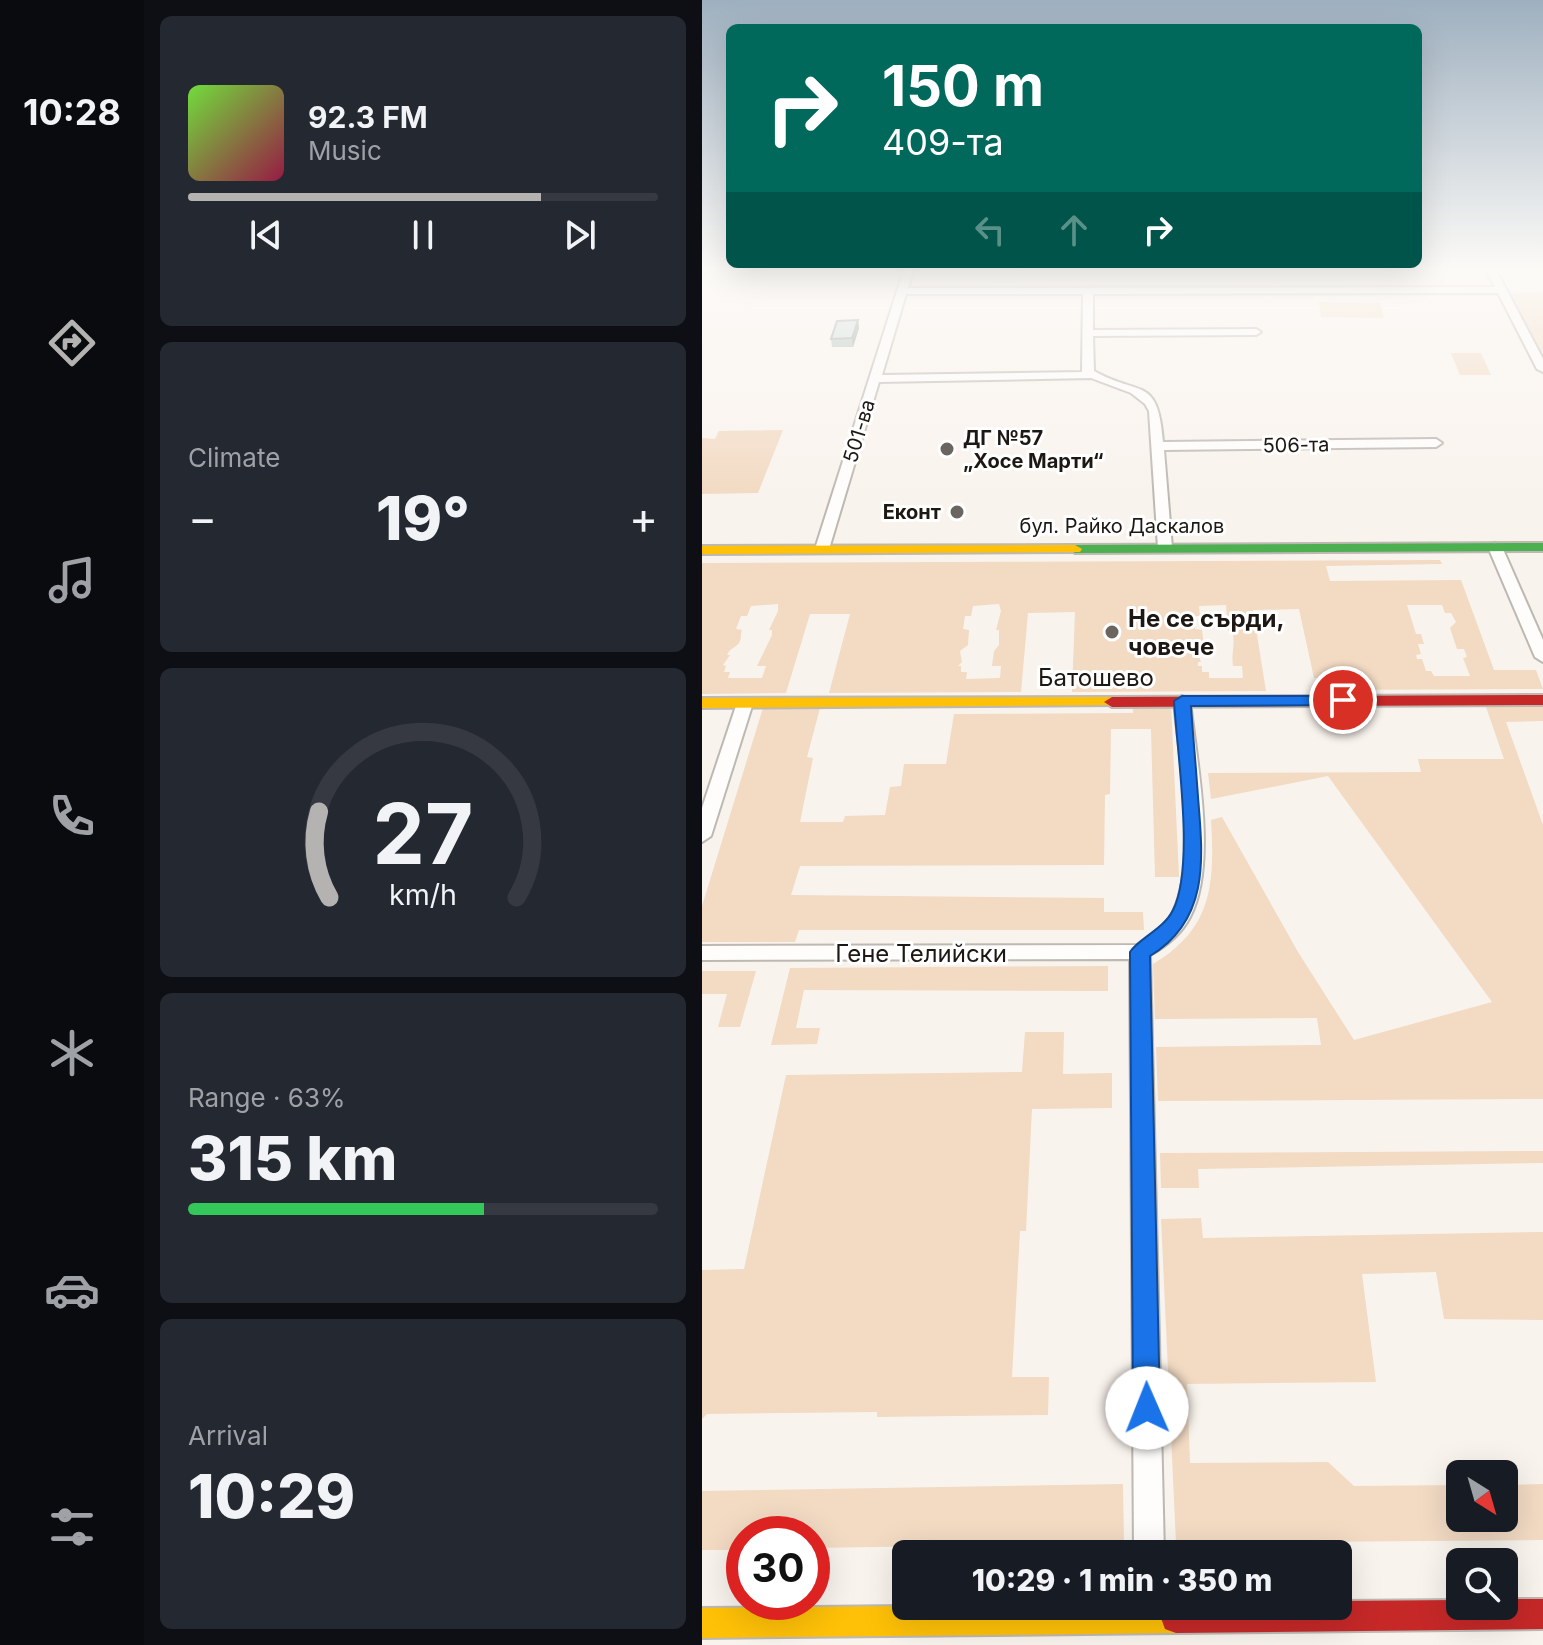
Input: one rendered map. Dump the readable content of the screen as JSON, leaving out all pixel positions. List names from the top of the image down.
{
  "streets": {
    "street": [
      "501-ва",
      "506-та",
      "бул. Райко Даскалов",
      "Батошево",
      "Гене Телийски"
    ]
  },
  "crossings": [
    ["501-ва", "бул. Райко Даскалов"]
  ],
  "places": ["ДГ №57 „Хосе Марти“", "Еконт", "Не се сърди, човече"],
  "north": "bottom right",
  "page": {
    "tabs": "10:28",
    "turn": ["150 m", "409-та"],
    "song": ["92.3 FM", "Music"],
    "tile": [
      "Climate",
      ["Range · 63%", "315 km"],
      ["Arrival", "10:29"]
    ],
    "heat": ["−", "19°", "+"],
    "limit": "30",
    "trip": "10:29 · 1 min · 350 m",
    "gauge": ["27", "km/h"]
  }
}
